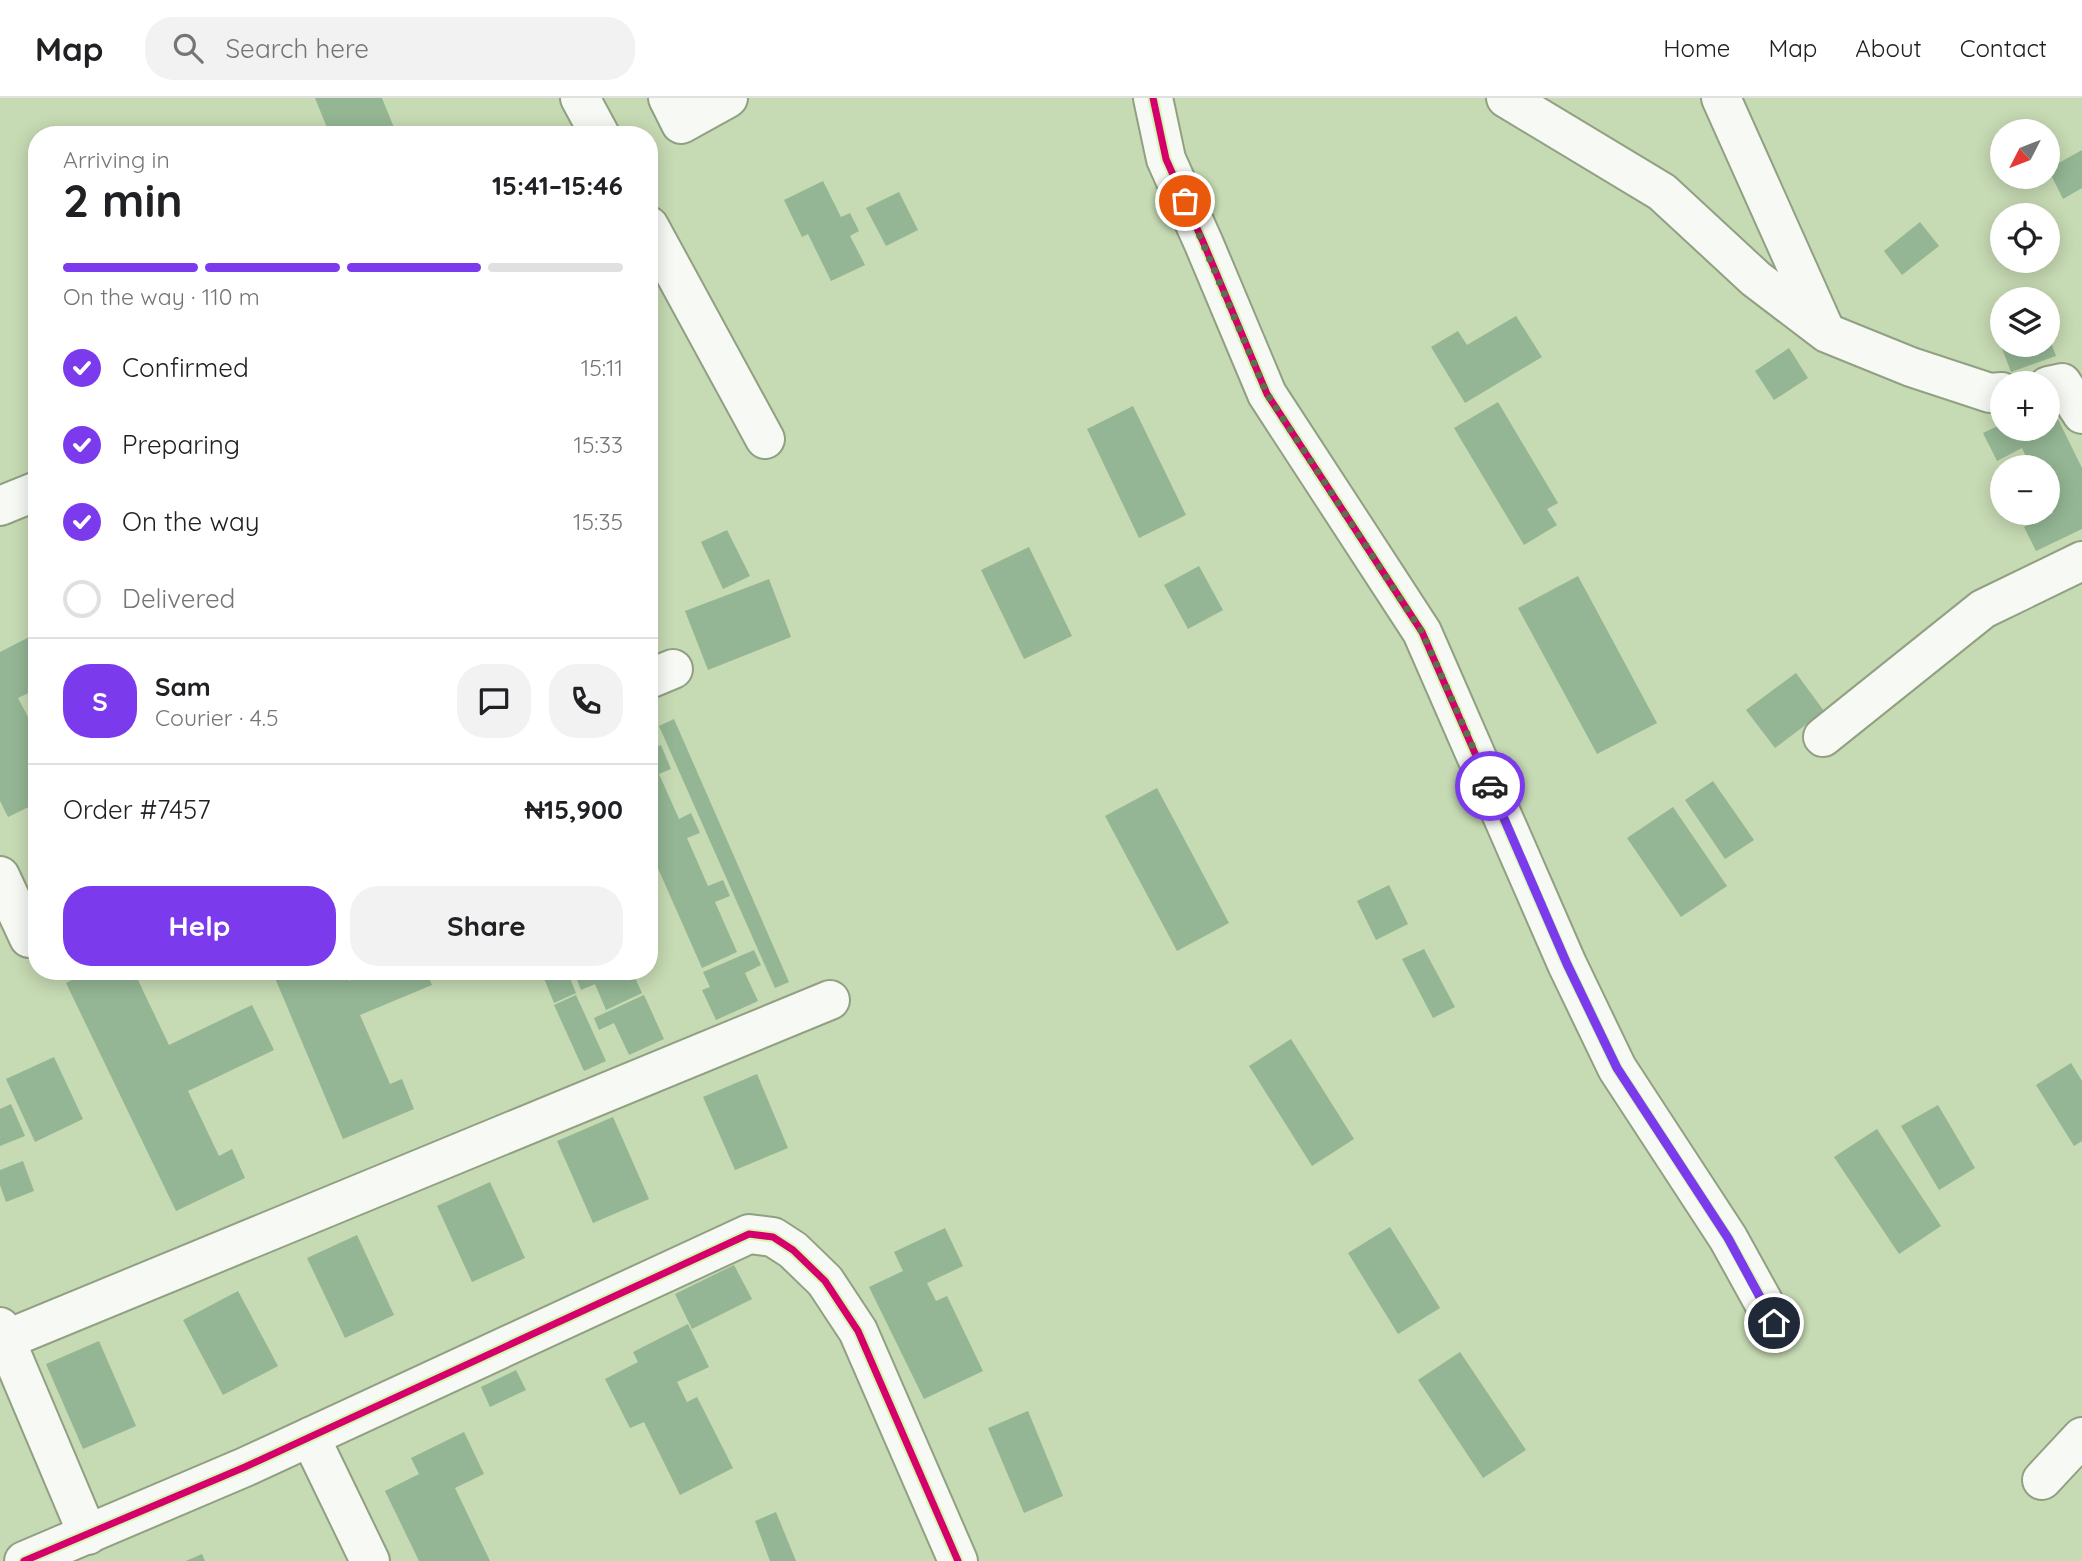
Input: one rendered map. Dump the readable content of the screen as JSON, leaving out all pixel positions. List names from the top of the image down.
{
  "north": "bottom left",
  "page": {
    "header": "Map",
    "search": "Search here",
    "nav": [
      "Home",
      "Map",
      "About",
      "Contact"
    ],
    "map_buttons": ["+", "−"],
    "heading": ["2 min", "Arriving in", "15:41–15:46"],
    "panel": [
      "Sam",
      "Courier · 4.5",
      "Order #7457",
      "₦15,900"
    ],
    "bar": "On the way · 110 m",
    "list": [
      ["Confirmed", "15:11"],
      ["Preparing", "15:33"],
      ["On the way", "15:35"],
      "Delivered"
    ],
    "round": "S",
    "buttons": ["Help", "Share"]
  }
}
